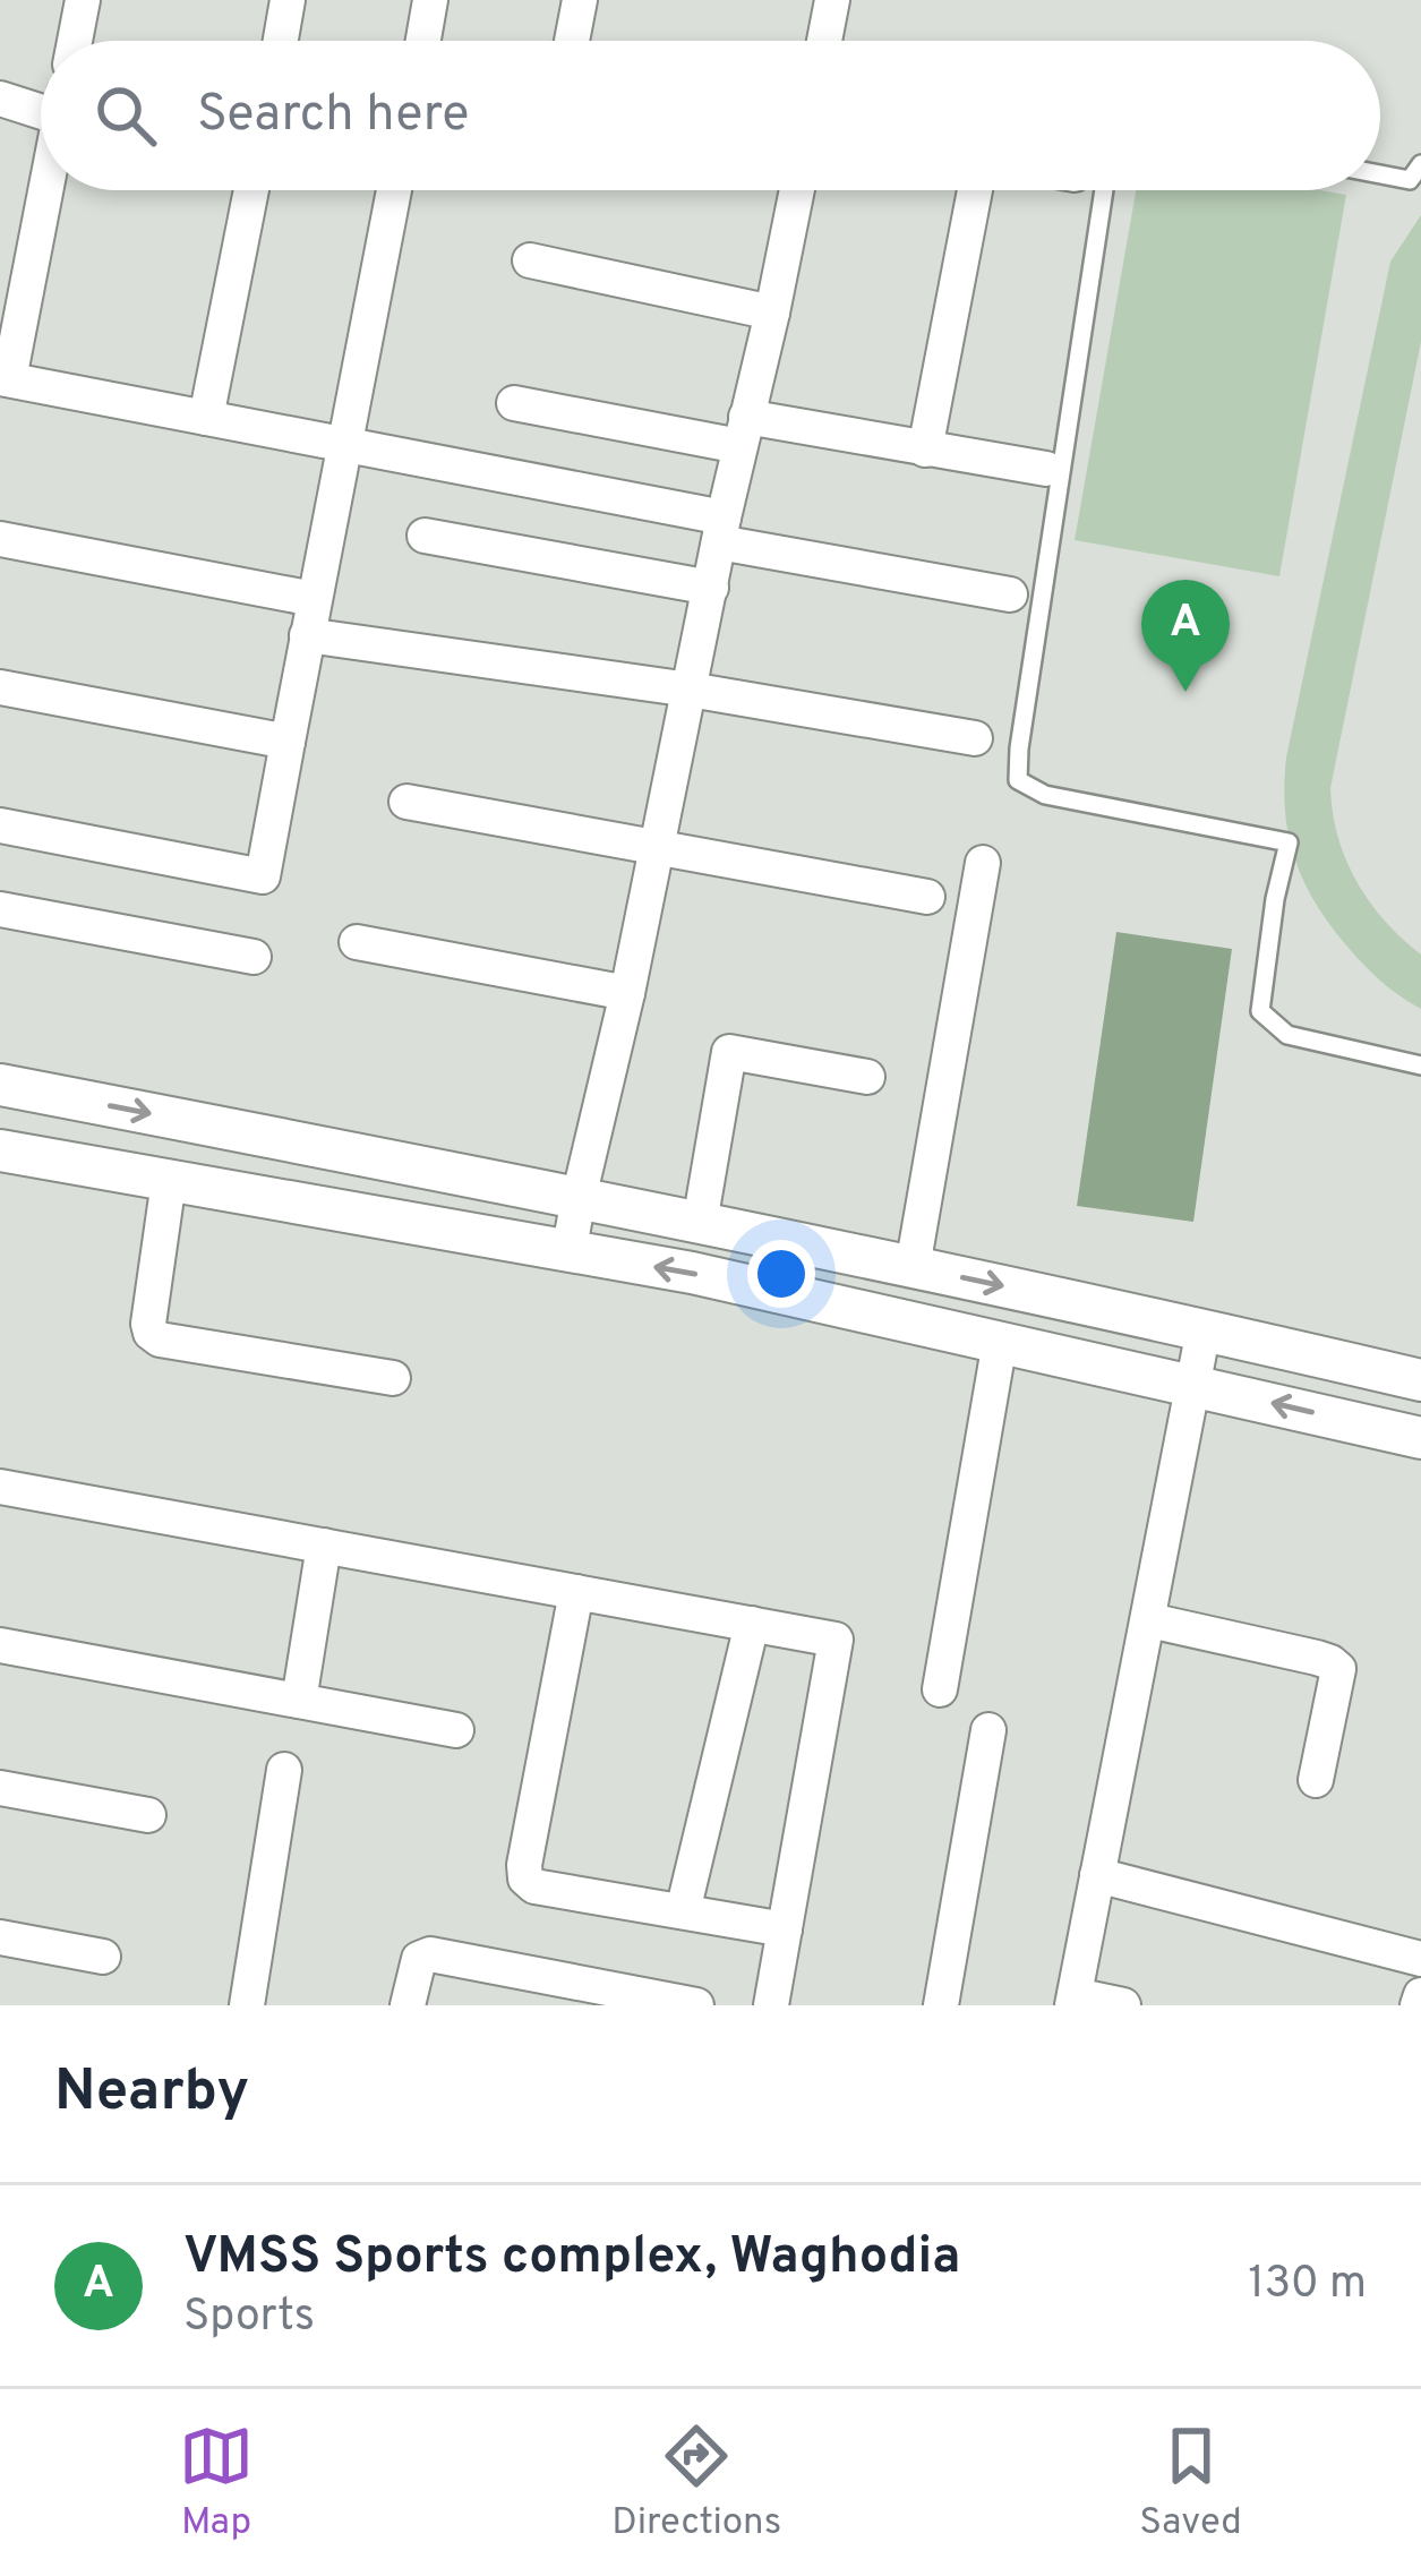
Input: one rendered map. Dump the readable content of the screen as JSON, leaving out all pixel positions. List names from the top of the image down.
{
  "page": {
    "search": "Search here",
    "pins": "A",
    "heading": "Nearby",
    "list": [
      {
        "mark": "A",
        "name": "VMSS Sports complex, Waghodia",
        "note": "Sports",
        "value": "130 m"
      }
    ],
    "nav": ["Map", "Directions", "Saved"]
  }
}
